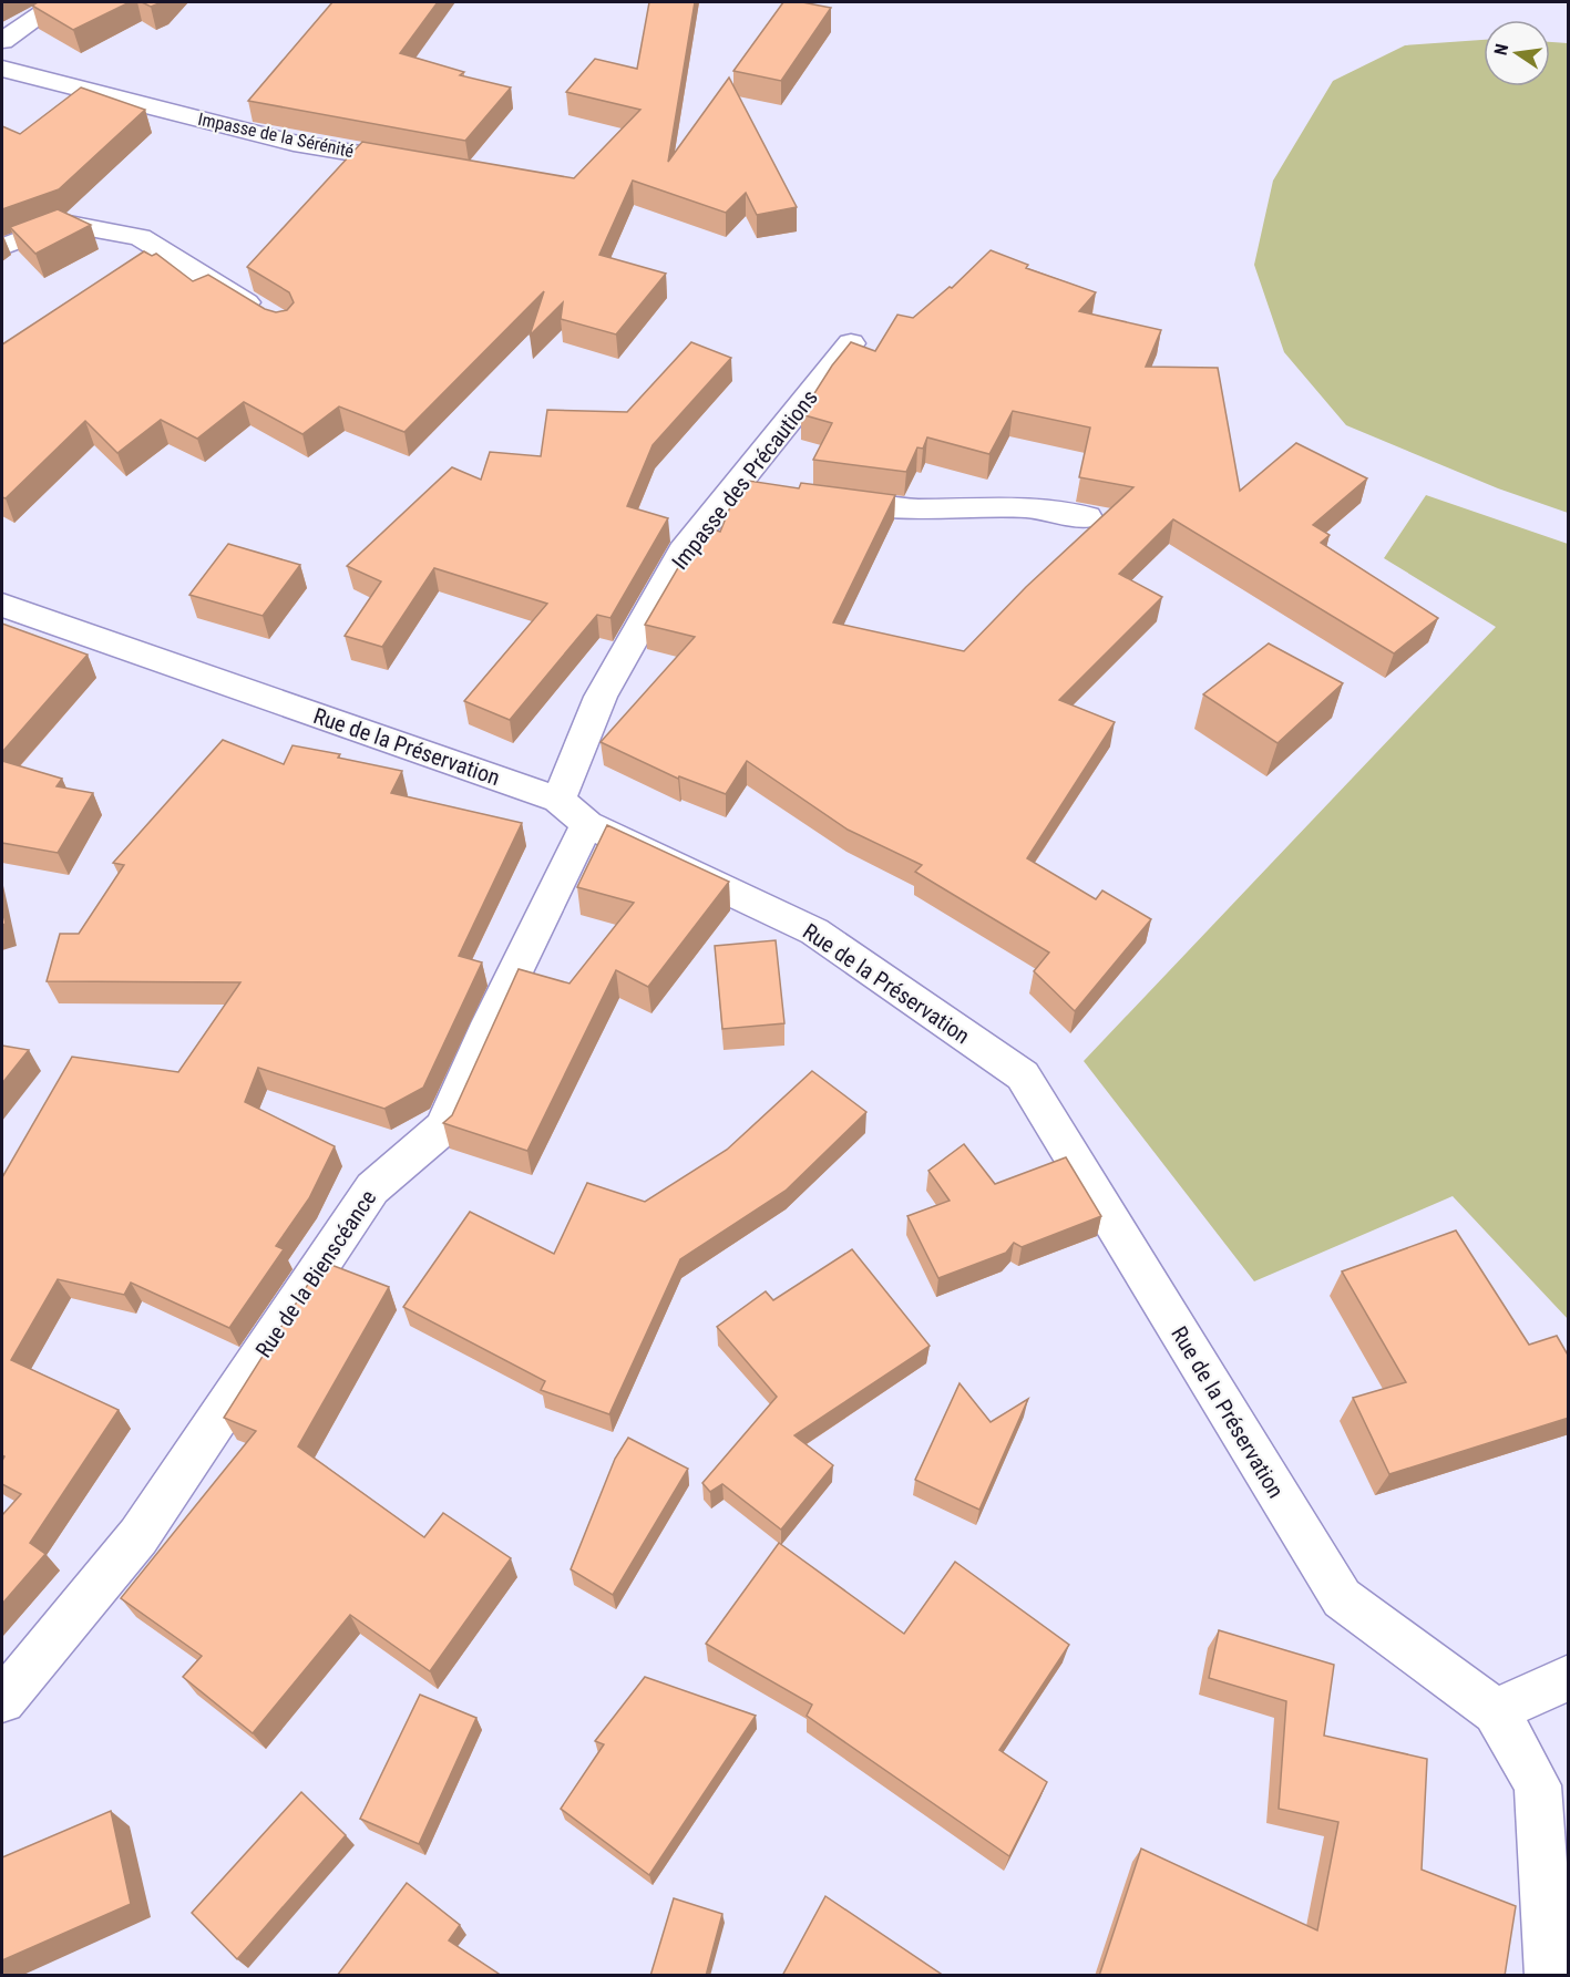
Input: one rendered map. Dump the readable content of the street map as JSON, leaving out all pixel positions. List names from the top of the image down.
{
  "streets": {
    "street": [
      "Impasse de la Sérénité",
      "Impasse des Précautions",
      "Rue de la Préservation",
      "Rue de la Bienscéance"
    ]
  },
  "crossings": [
    ["Impasse des Précautions", "Rue de la Préservation"],
    ["Impasse des Précautions", "Rue de la Bienscéance"],
    ["Rue de la Préservation", "Rue de la Bienscéance"]
  ],
  "north": "left"
}
